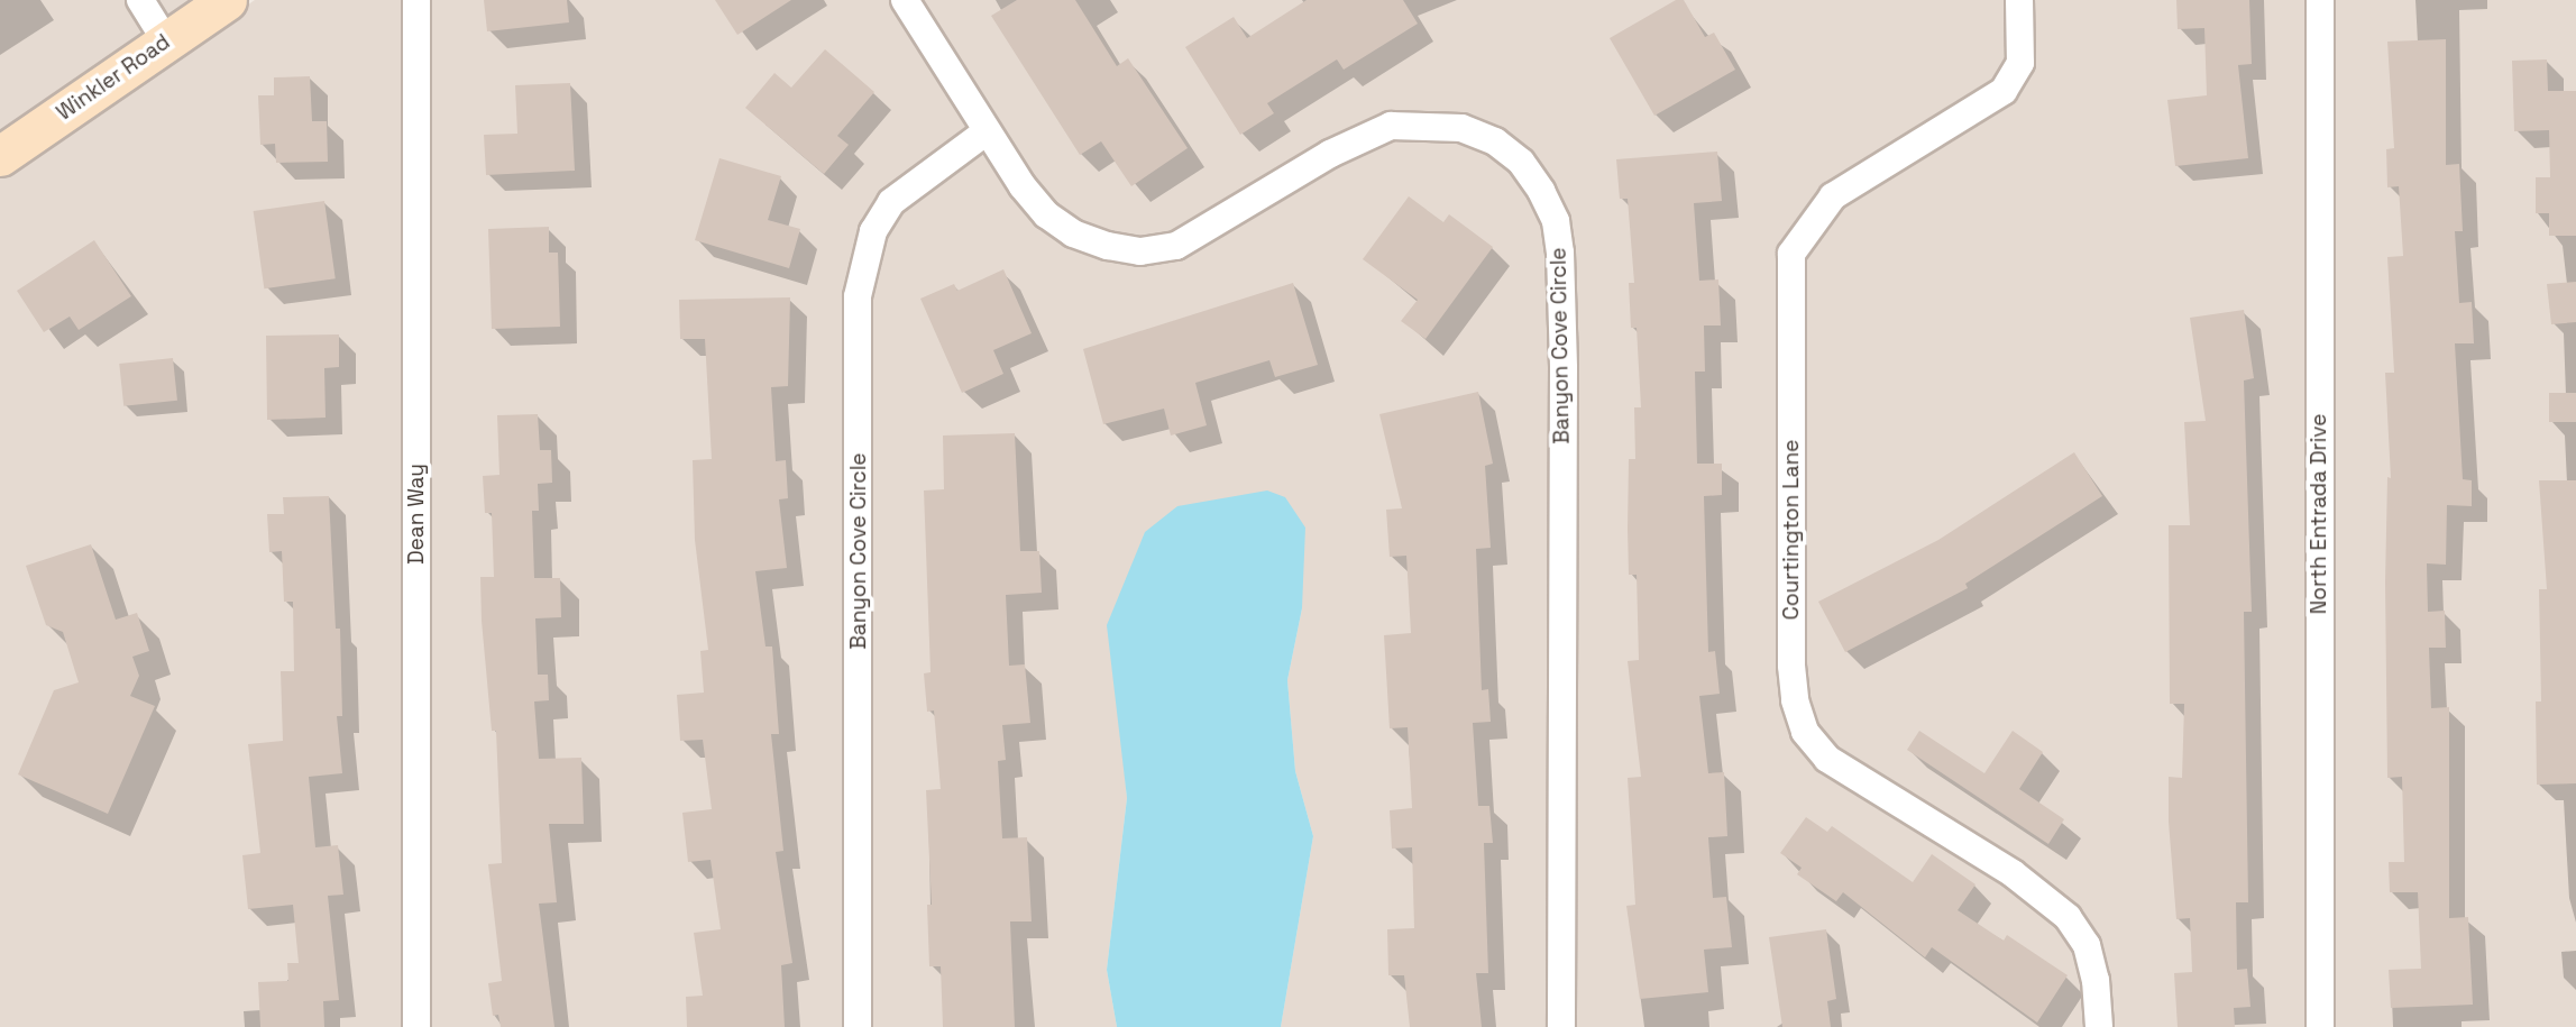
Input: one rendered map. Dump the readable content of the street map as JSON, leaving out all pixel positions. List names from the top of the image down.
{
  "streets": {
    "street": [
      "Winkler Road",
      "Banyon Cove Circle",
      "Dean Way",
      "North Entrada Drive",
      "Courtington Lane"
    ]
  }
}
